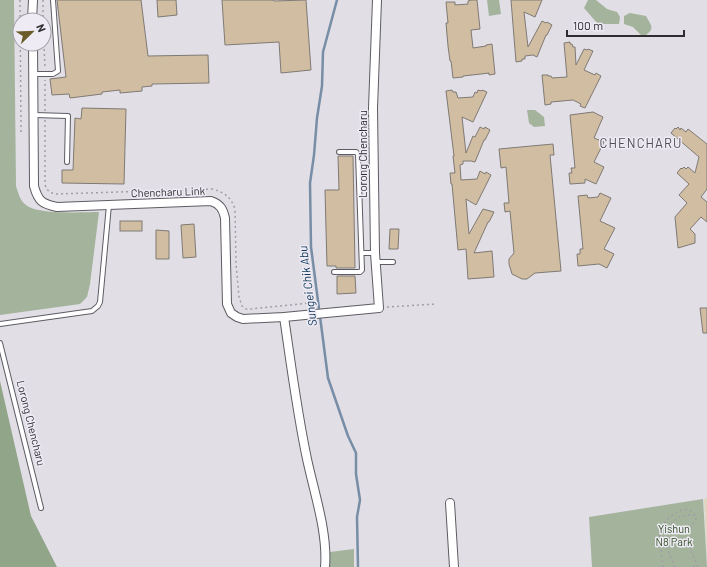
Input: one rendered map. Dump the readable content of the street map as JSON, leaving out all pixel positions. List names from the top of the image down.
{
  "streets": {
    "street": ["Lorong Chencharu", "Chencharu Link"]
  },
  "crossings": [
    ["Lorong Chencharu", "Chencharu Link"]
  ],
  "districts": ["CHENCHARU"],
  "water": ["Sungei Chik Abu"],
  "parks": ["Yishun N8 Park"],
  "scale_bar": "100 m",
  "north": "top right"
}
